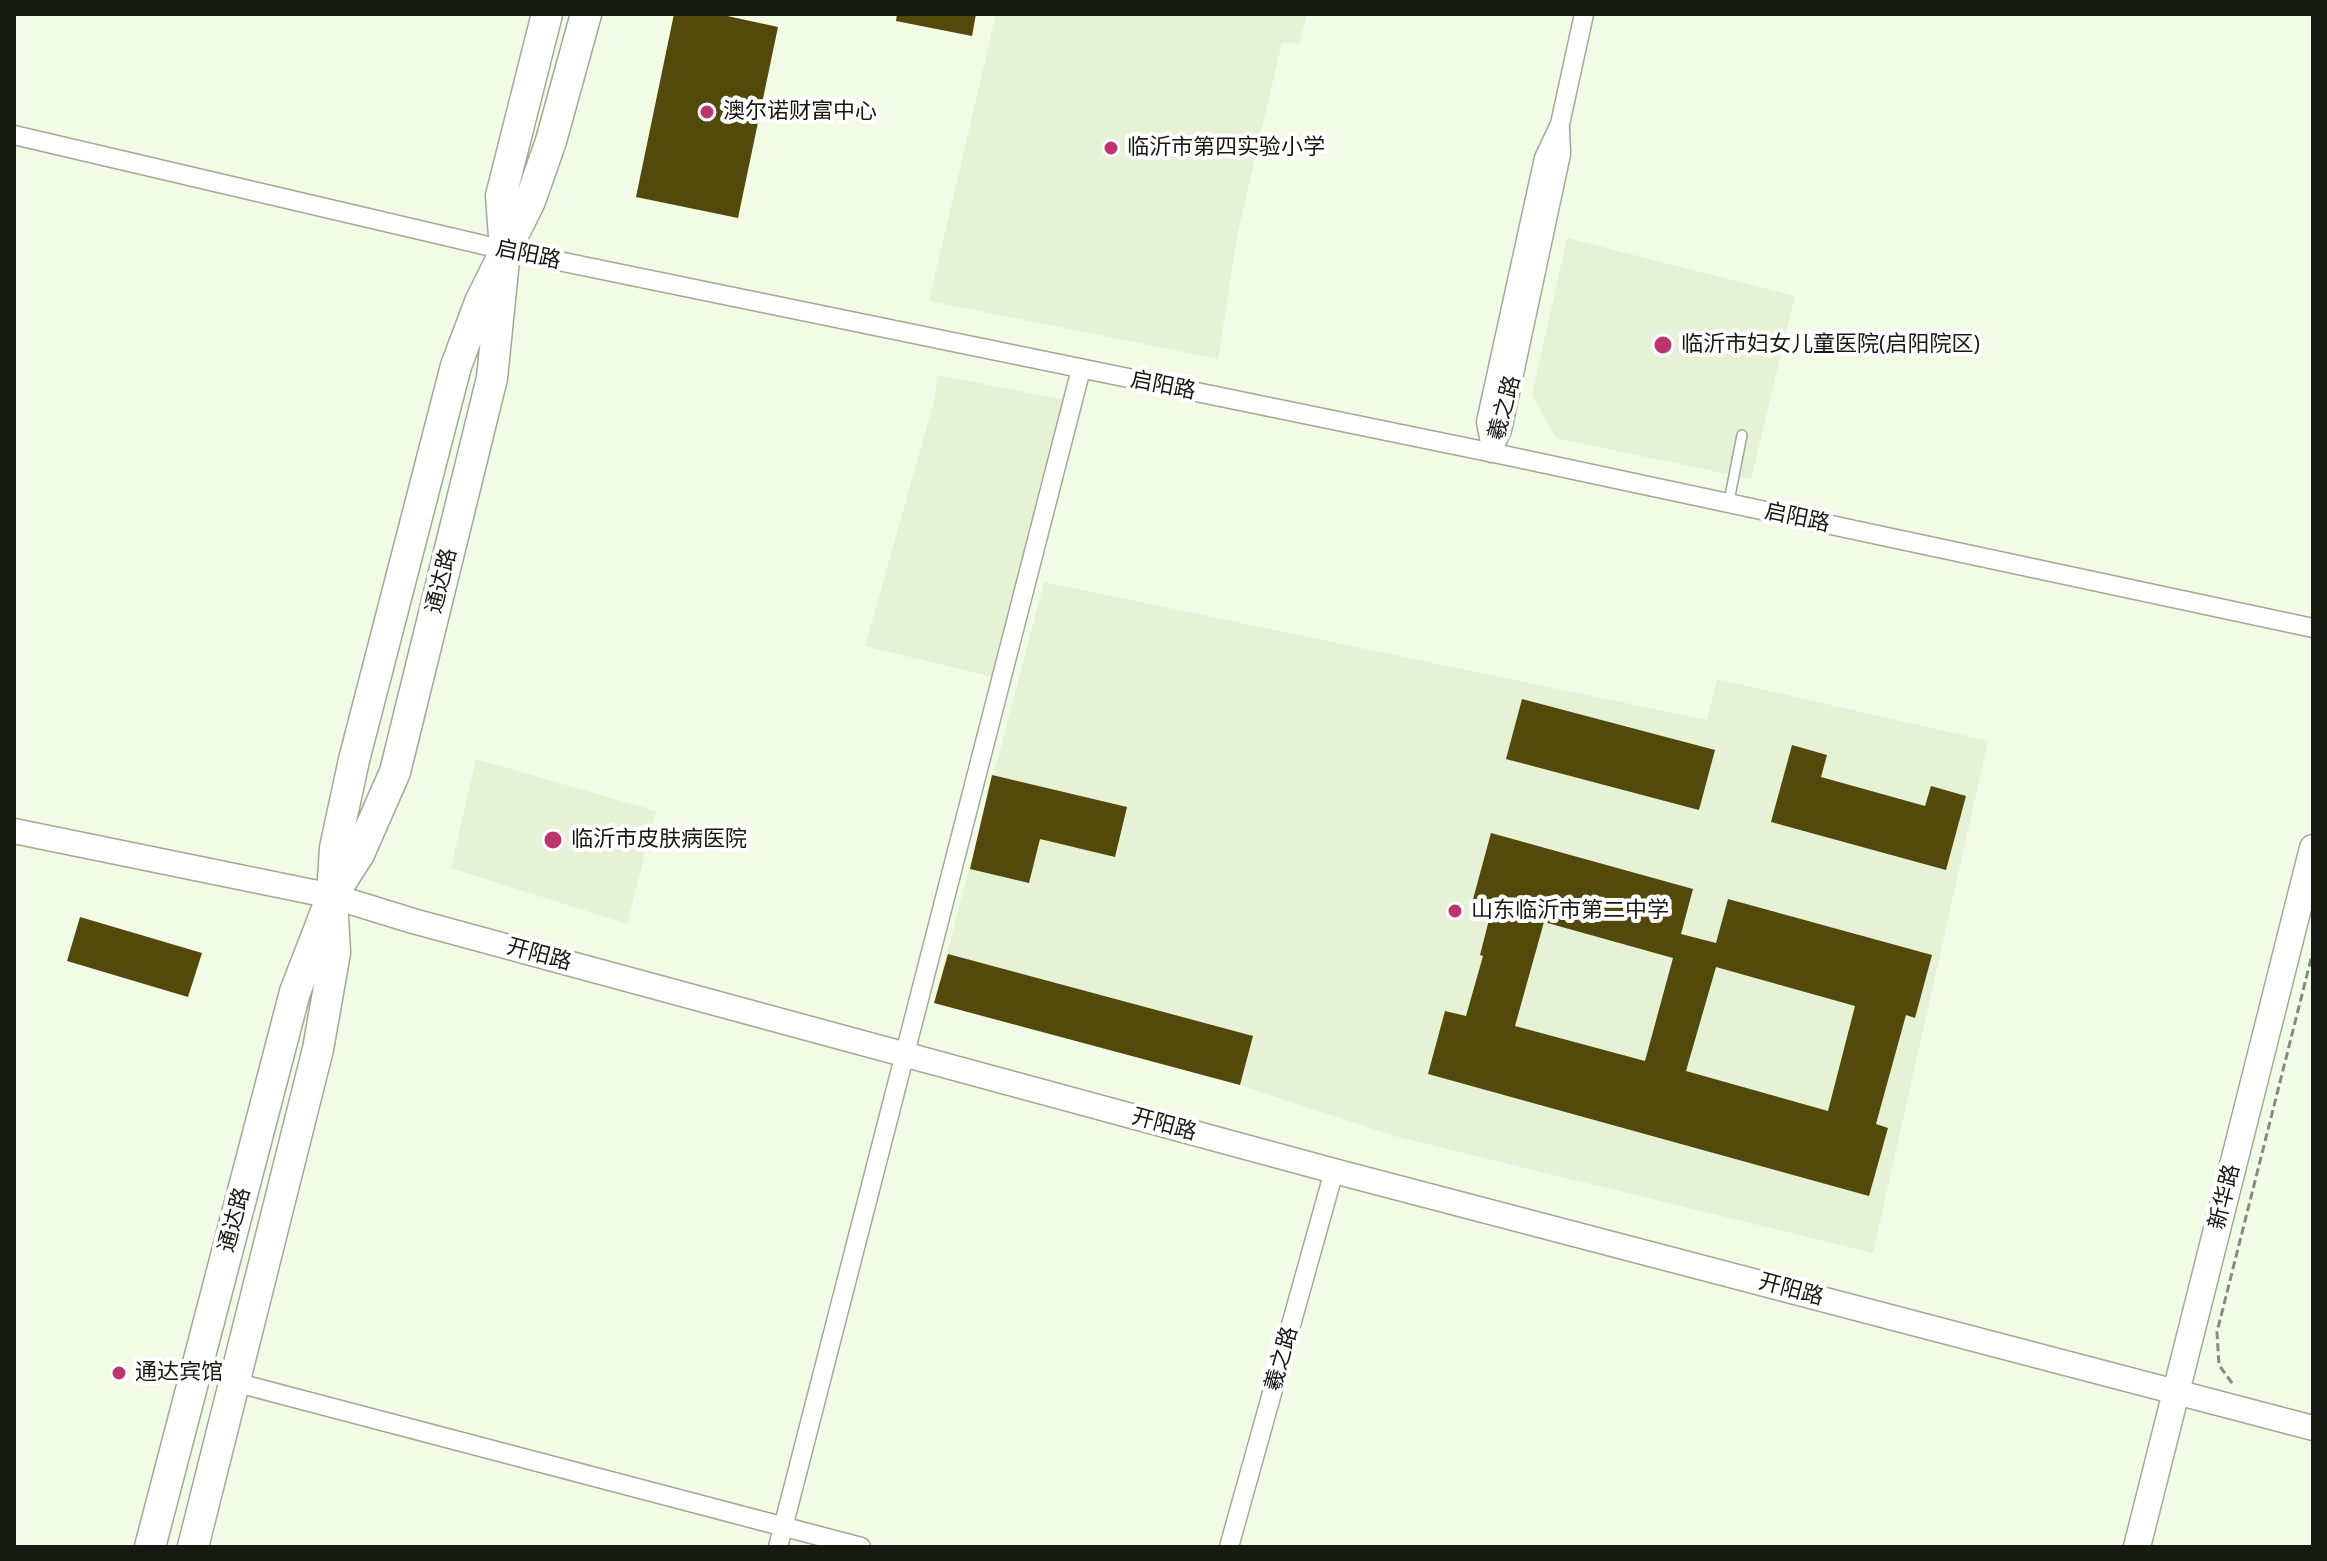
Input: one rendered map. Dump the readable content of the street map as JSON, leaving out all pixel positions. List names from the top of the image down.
{
  "streets": {
    "main road": ["通达路", "新华路"],
    "street": ["启阳路", "羲之路", "开阳路"]
  },
  "crossings": [
    ["启阳路", "羲之路"],
    ["启阳路", "通达路"],
    ["羲之路", "开阳路"],
    ["通达路", "开阳路"],
    ["开阳路", "新华路"]
  ],
  "places": [
    "澳尔诺财富中心",
    "临沂市第四实验小学",
    "临沂市妇女儿童医院(启阳院区)",
    "临沂市皮肤病医院",
    "山东临沂市第二中学",
    "通达宾馆"
  ]
}
